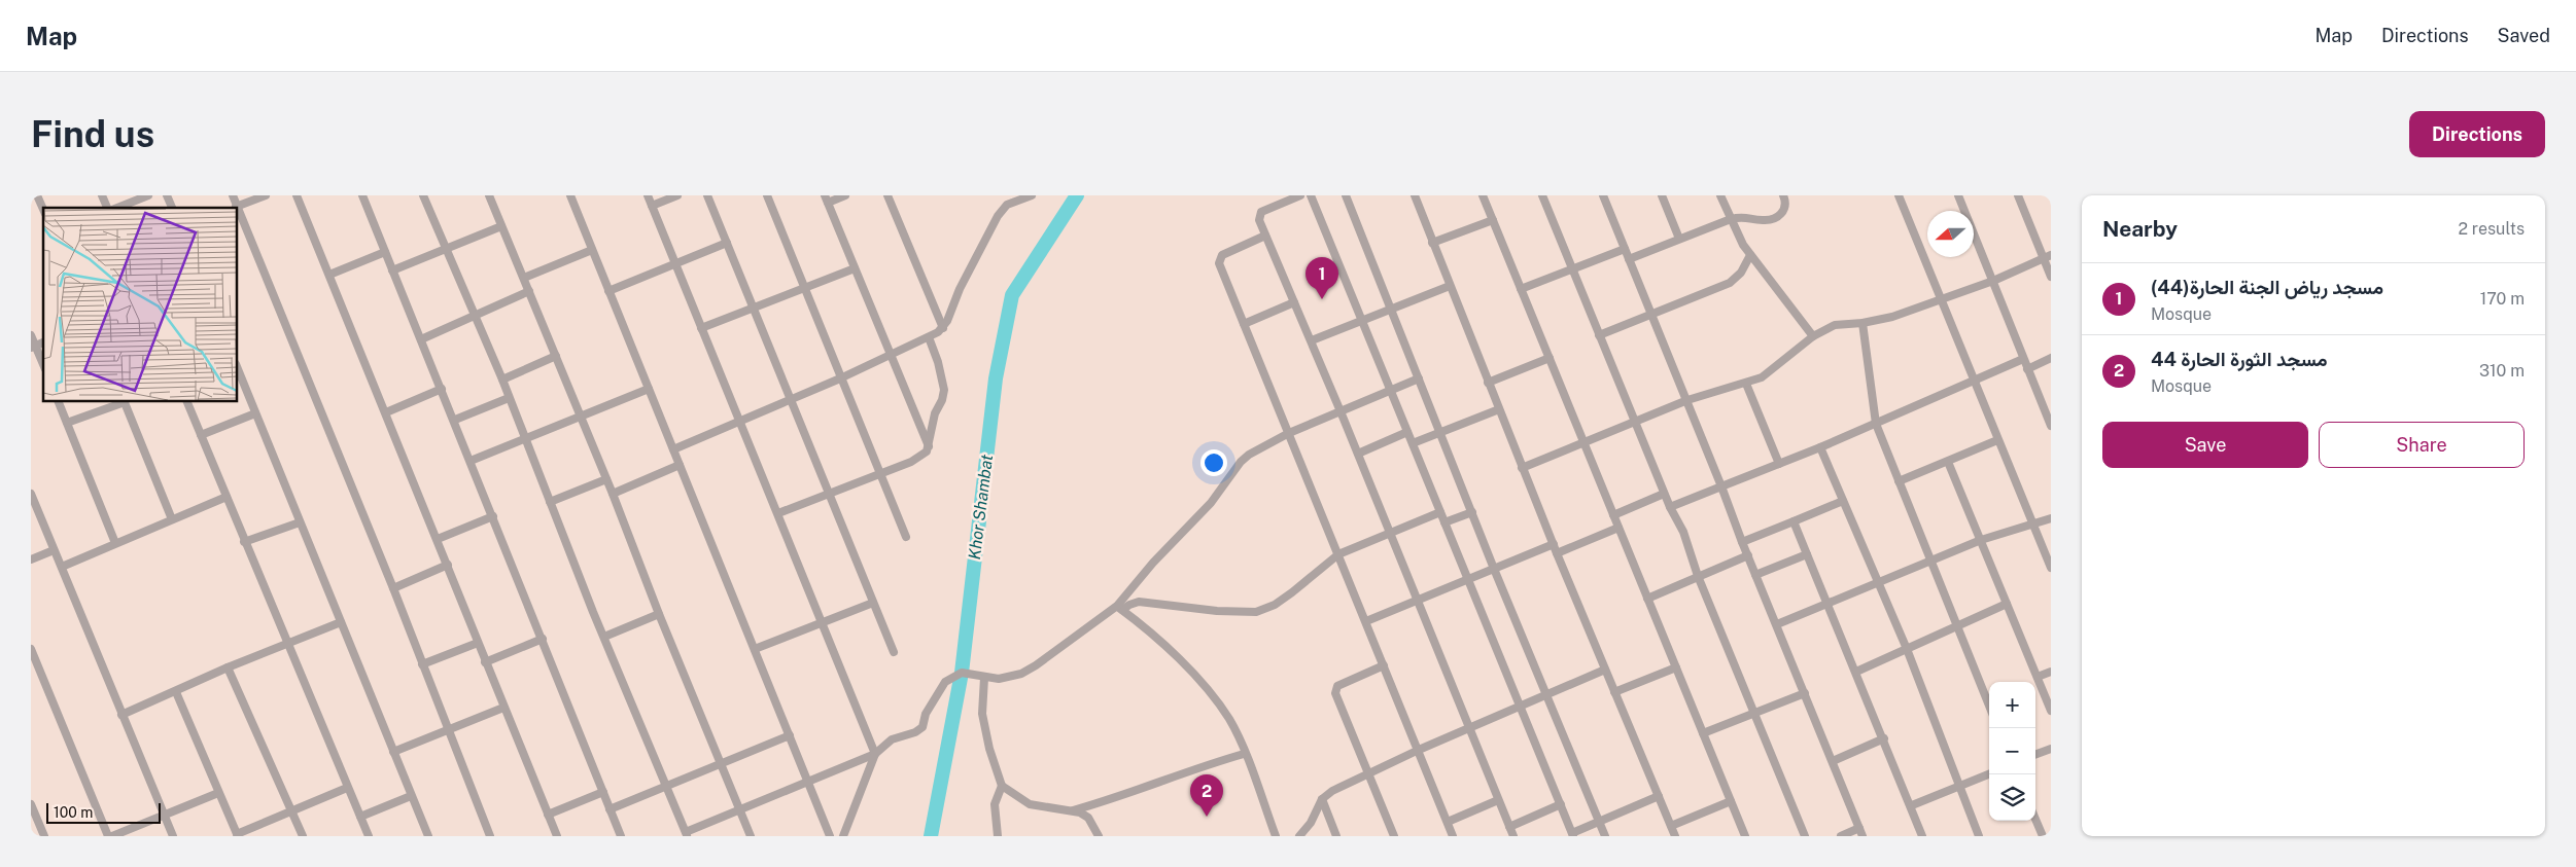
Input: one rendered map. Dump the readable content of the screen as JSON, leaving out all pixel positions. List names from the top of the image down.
{
  "water": ["Khor Shambat"],
  "scale_bar": "100 m",
  "north": "left",
  "page": {
    "header": "Map",
    "nav": ["Map", "Directions", "Saved"],
    "buttons": [
      "Directions",
      ["Save", "Share"]
    ],
    "title": "Find us",
    "heading": ["Nearby", "2 results"],
    "pins": ["1", "2"],
    "list": [
      {
        "mark": "1",
        "name": "مسجد رياض الجنة الحارة(44)",
        "note": "Mosque",
        "value": "170 m"
      },
      {
        "mark": "2",
        "name": "مسجد الثورة الحارة 44",
        "note": "Mosque",
        "value": "310 m"
      }
    ],
    "map_buttons": ["+", "−"],
    "scale": "100 m"
  }
}
